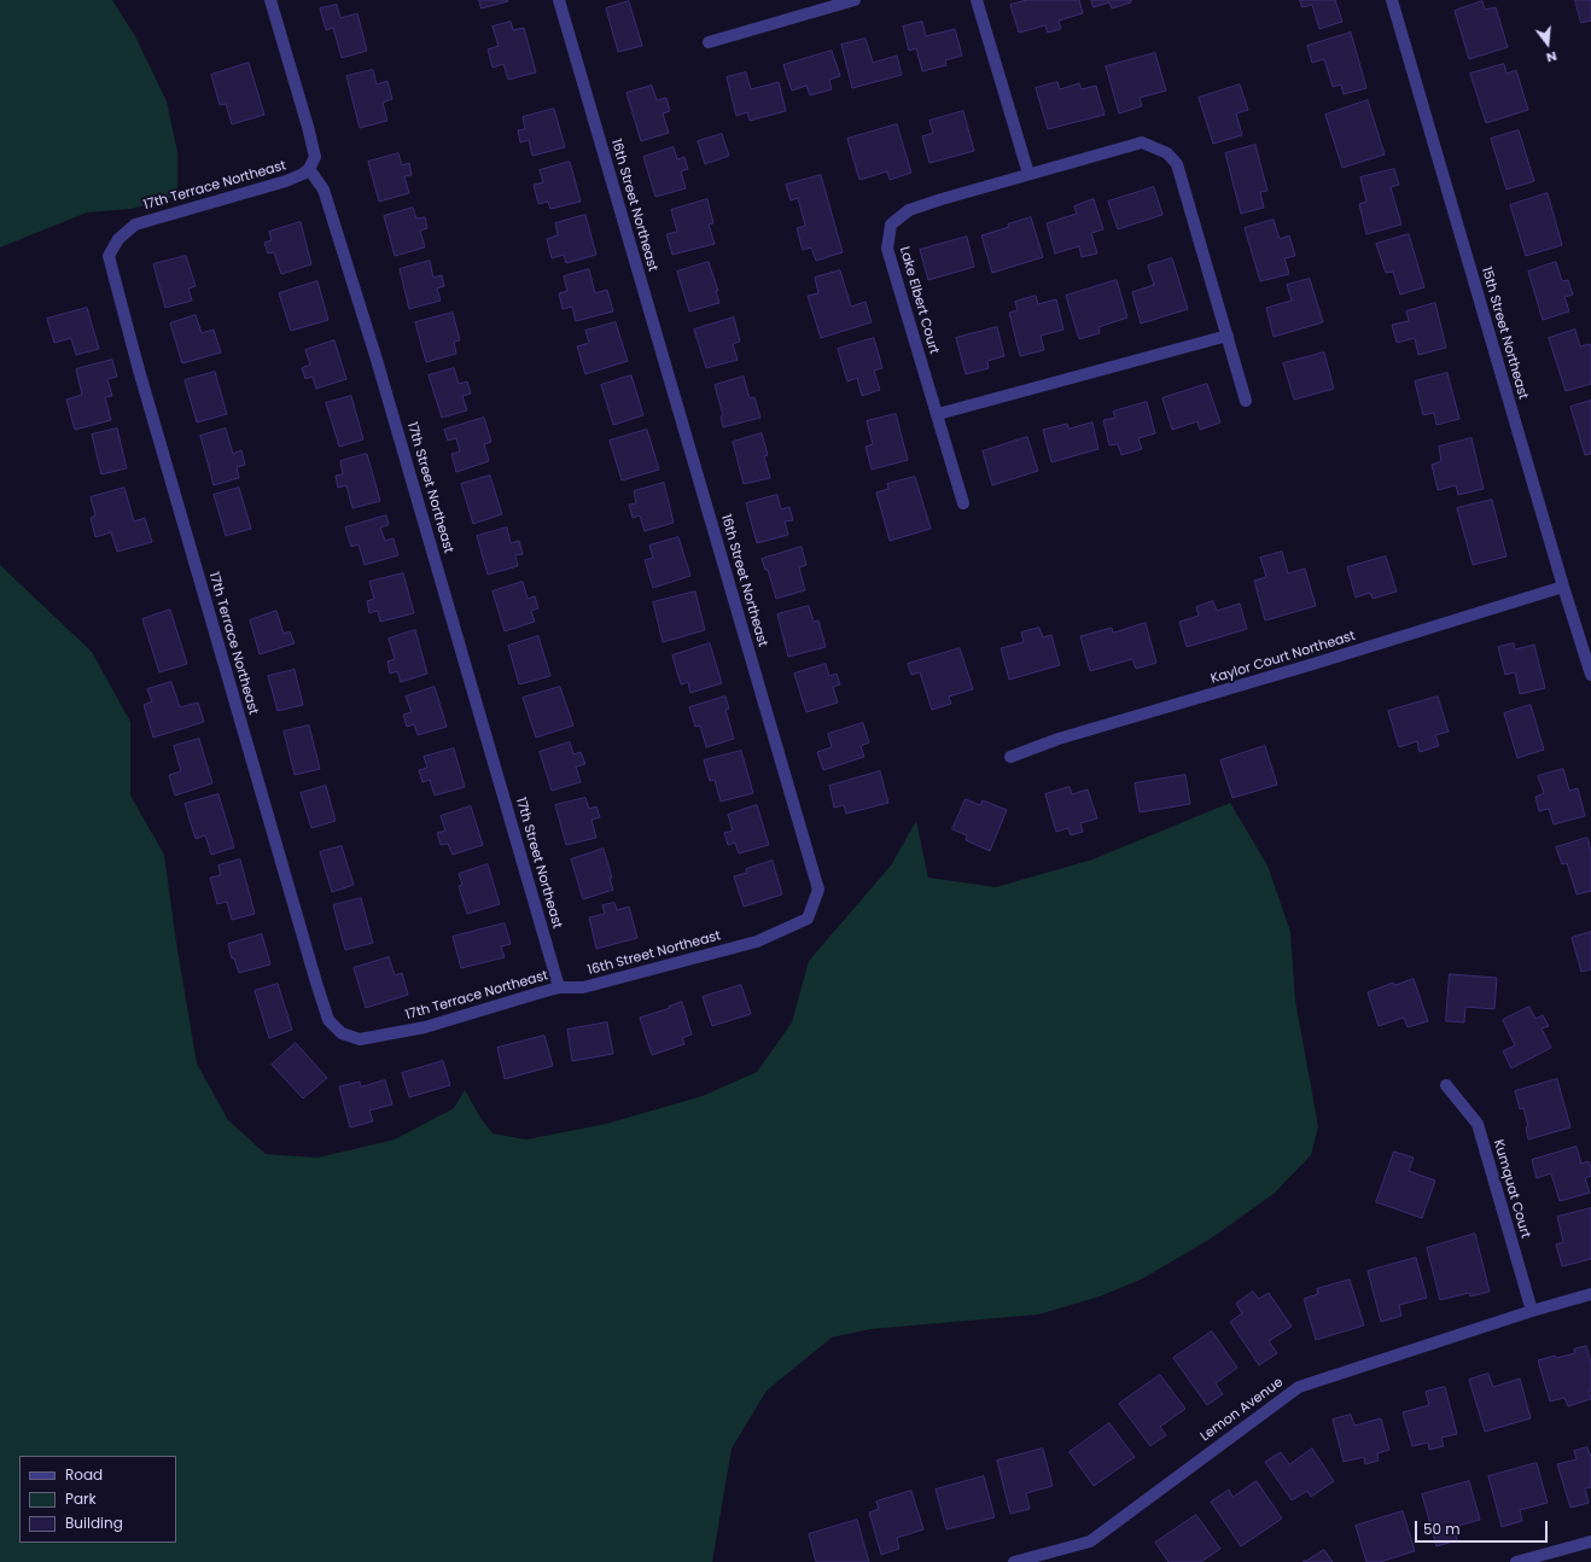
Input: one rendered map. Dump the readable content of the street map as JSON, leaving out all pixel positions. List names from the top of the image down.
{
  "streets": {
    "street": [
      "17th Terrace Northeast",
      "16th Street Northeast",
      "Lake Elbert Court",
      "15th Street Northeast",
      "17th Street Northeast",
      "Kaylor Court Northeast",
      "Kumquat Court",
      "Lemon Avenue"
    ]
  },
  "crossings": [
    ["17th Terrace Northeast", "16th Street Northeast"],
    ["17th Terrace Northeast", "17th Street Northeast"],
    ["16th Street Northeast", "17th Street Northeast"],
    ["15th Street Northeast", "Kaylor Court Northeast"],
    ["Kumquat Court", "Lemon Avenue"]
  ],
  "legend": ["Road", "Park", "Building"],
  "scale_bar": "50 m",
  "north": "bottom"
}
